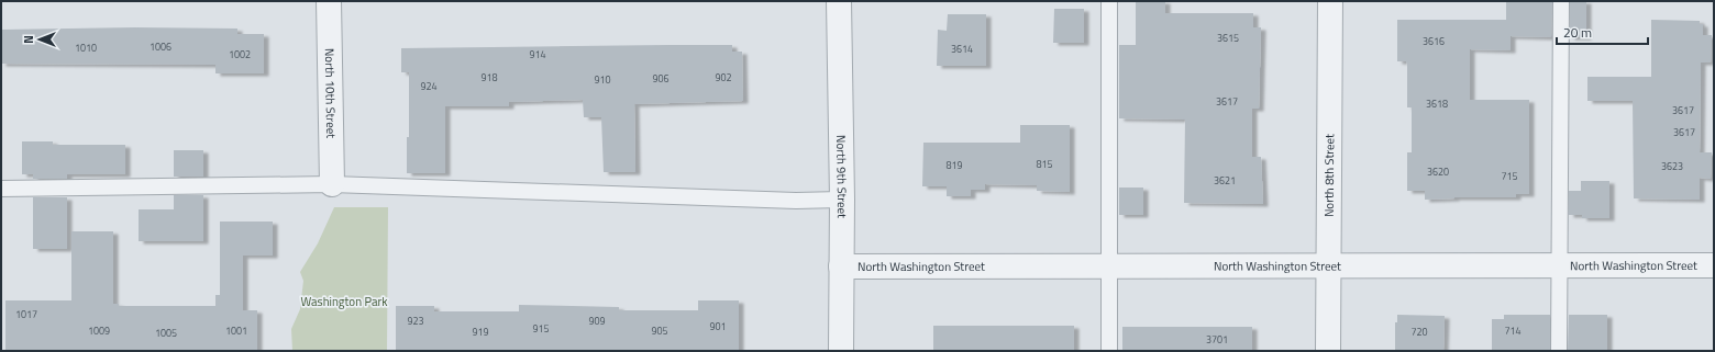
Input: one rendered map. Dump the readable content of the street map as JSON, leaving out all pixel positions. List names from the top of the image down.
{
  "streets": {
    "street": [
      "North 10th Street",
      "North 9th Street",
      "North 8th Street",
      "North Washington Street"
    ]
  },
  "crossings": [
    ["North 9th Street", "North Washington Street"],
    ["North 8th Street", "North Washington Street"]
  ],
  "parks": ["Washington Park"],
  "house_numbers": [
    "3615",
    "3616",
    "1006",
    "1010",
    "3614",
    "1002",
    "914",
    "918",
    "902",
    "906",
    "910",
    "924",
    "3617",
    "3618",
    "3617",
    "3617",
    "815",
    "819",
    "3623",
    "3620",
    "715",
    "3621",
    "1017",
    "923",
    "909",
    "901",
    "915",
    "1009",
    "1001",
    "905",
    "714",
    "919",
    "720",
    "1005",
    "3701"
  ],
  "scale_bar": "20 m",
  "north": "left"
}
